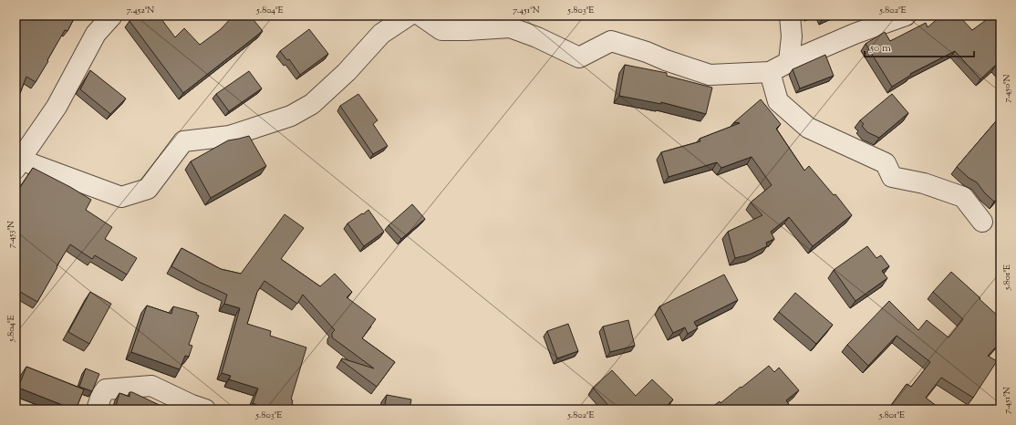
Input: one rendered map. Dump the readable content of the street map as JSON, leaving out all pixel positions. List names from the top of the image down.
{
  "scale_bar": "50 m",
  "coordinates": [
    "7.452°N",
    "5.804°E",
    "7.451°N",
    "5.803°E",
    "5.802°E",
    "7.450°N",
    "7.453°N",
    "5.801°E"
  ]
}
